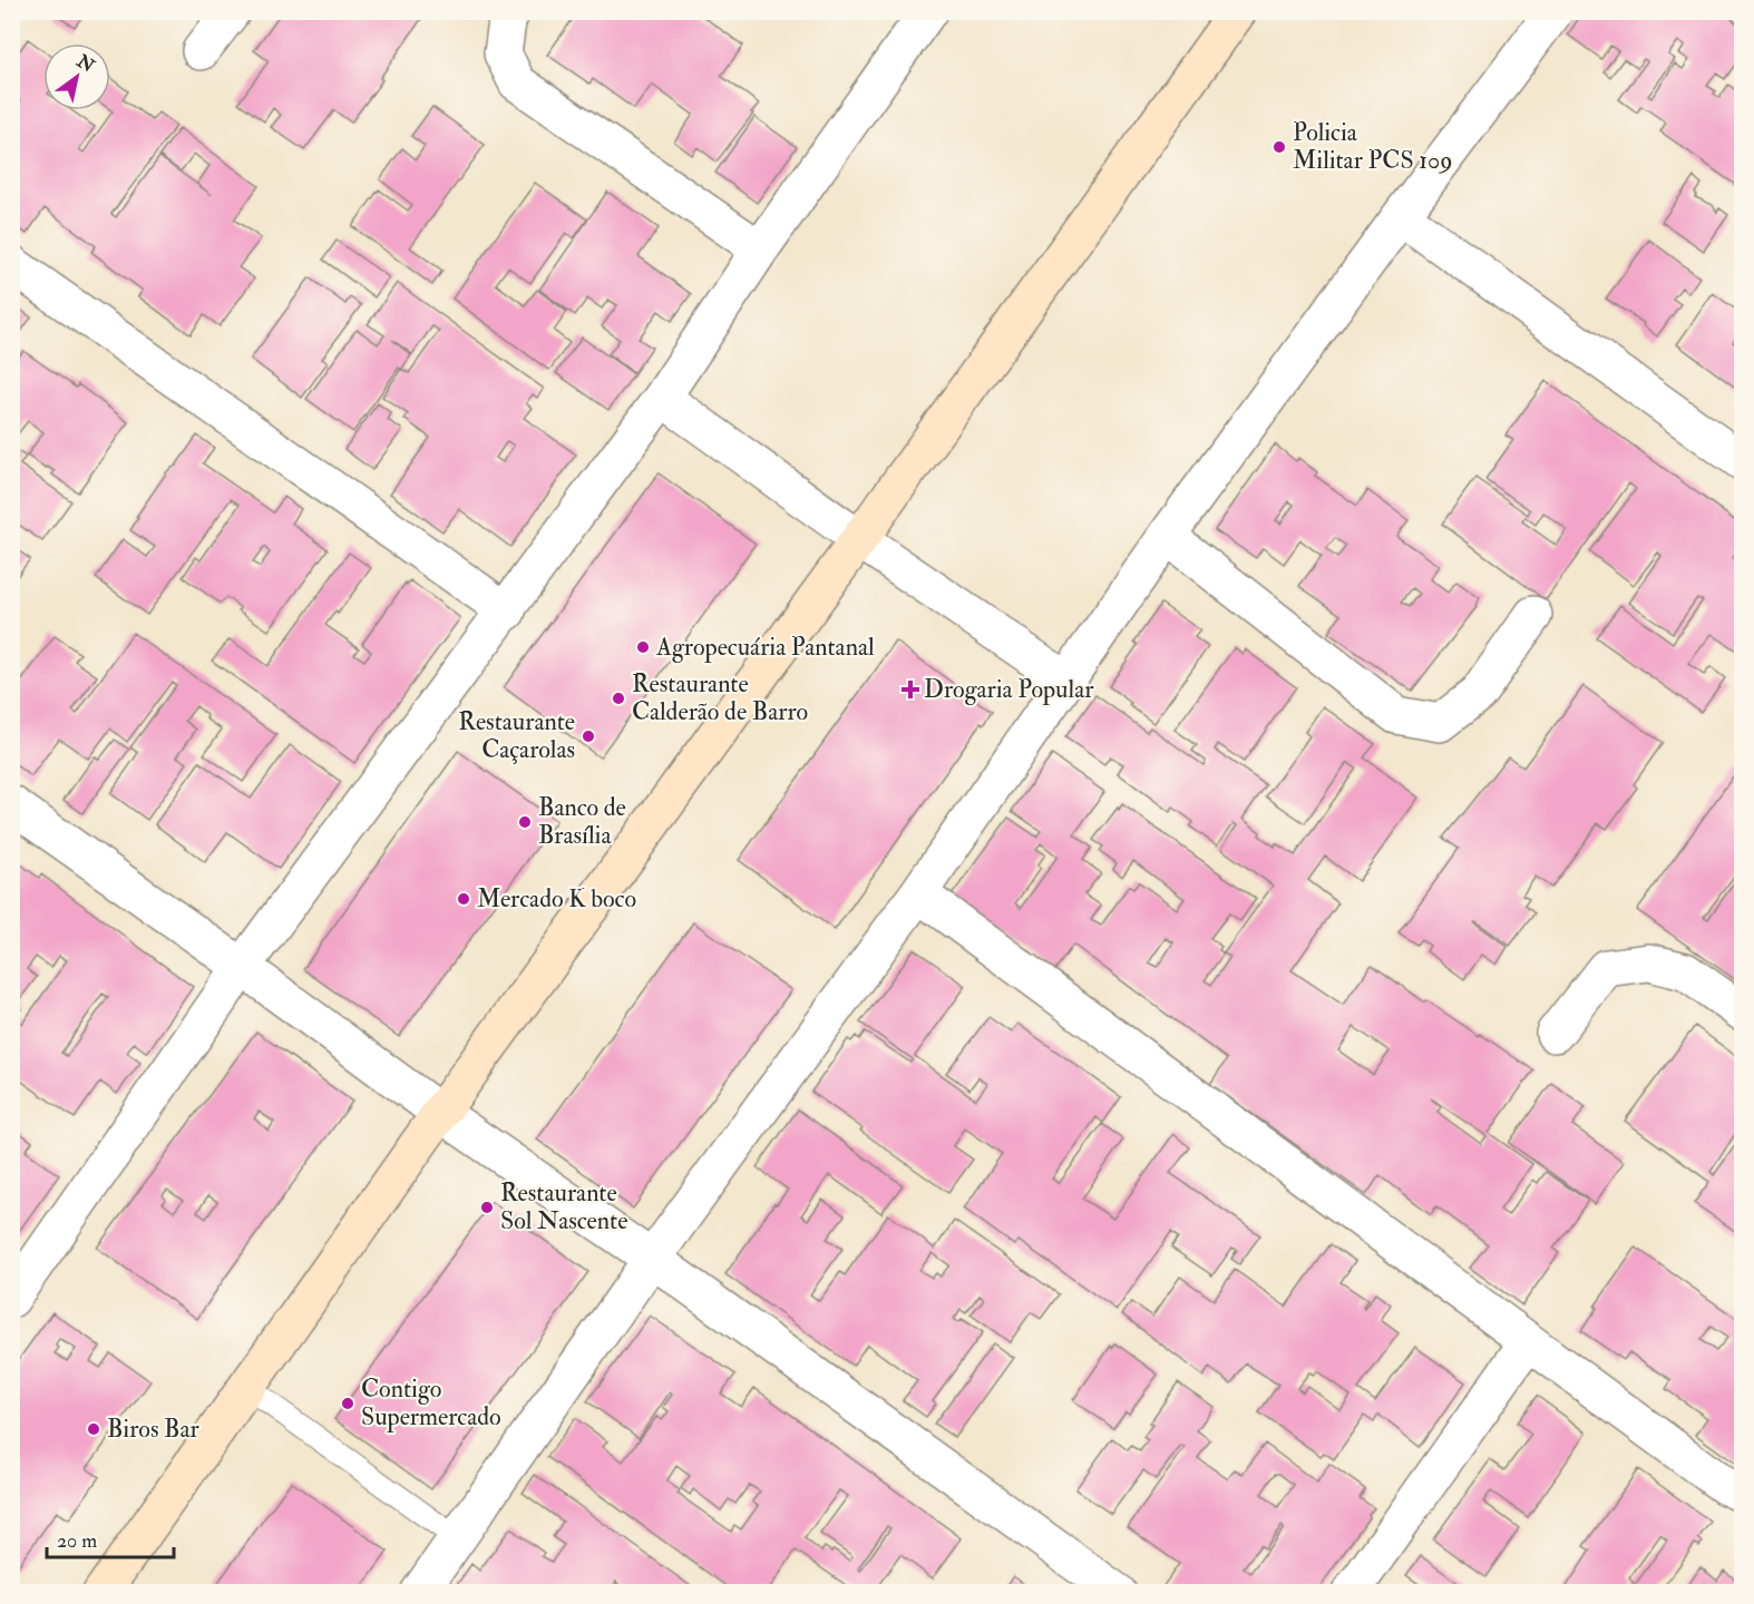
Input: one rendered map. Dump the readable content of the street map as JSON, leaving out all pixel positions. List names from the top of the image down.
{
  "places": {
    "other": [
      "Policia Militar PCS 109",
      "Agropecuária Pantanal",
      "Restaurante Calderão de Barro",
      "Restaurante Caçarolas",
      "Banco de Brasília",
      "Mercado K boco",
      "Restaurante Sol Nascente",
      "Contigo Supermercado",
      "Biros Bar"
    ],
    "health": ["Drogaria Popular"]
  },
  "scale_bar": "20 m",
  "north": "top right"
}
